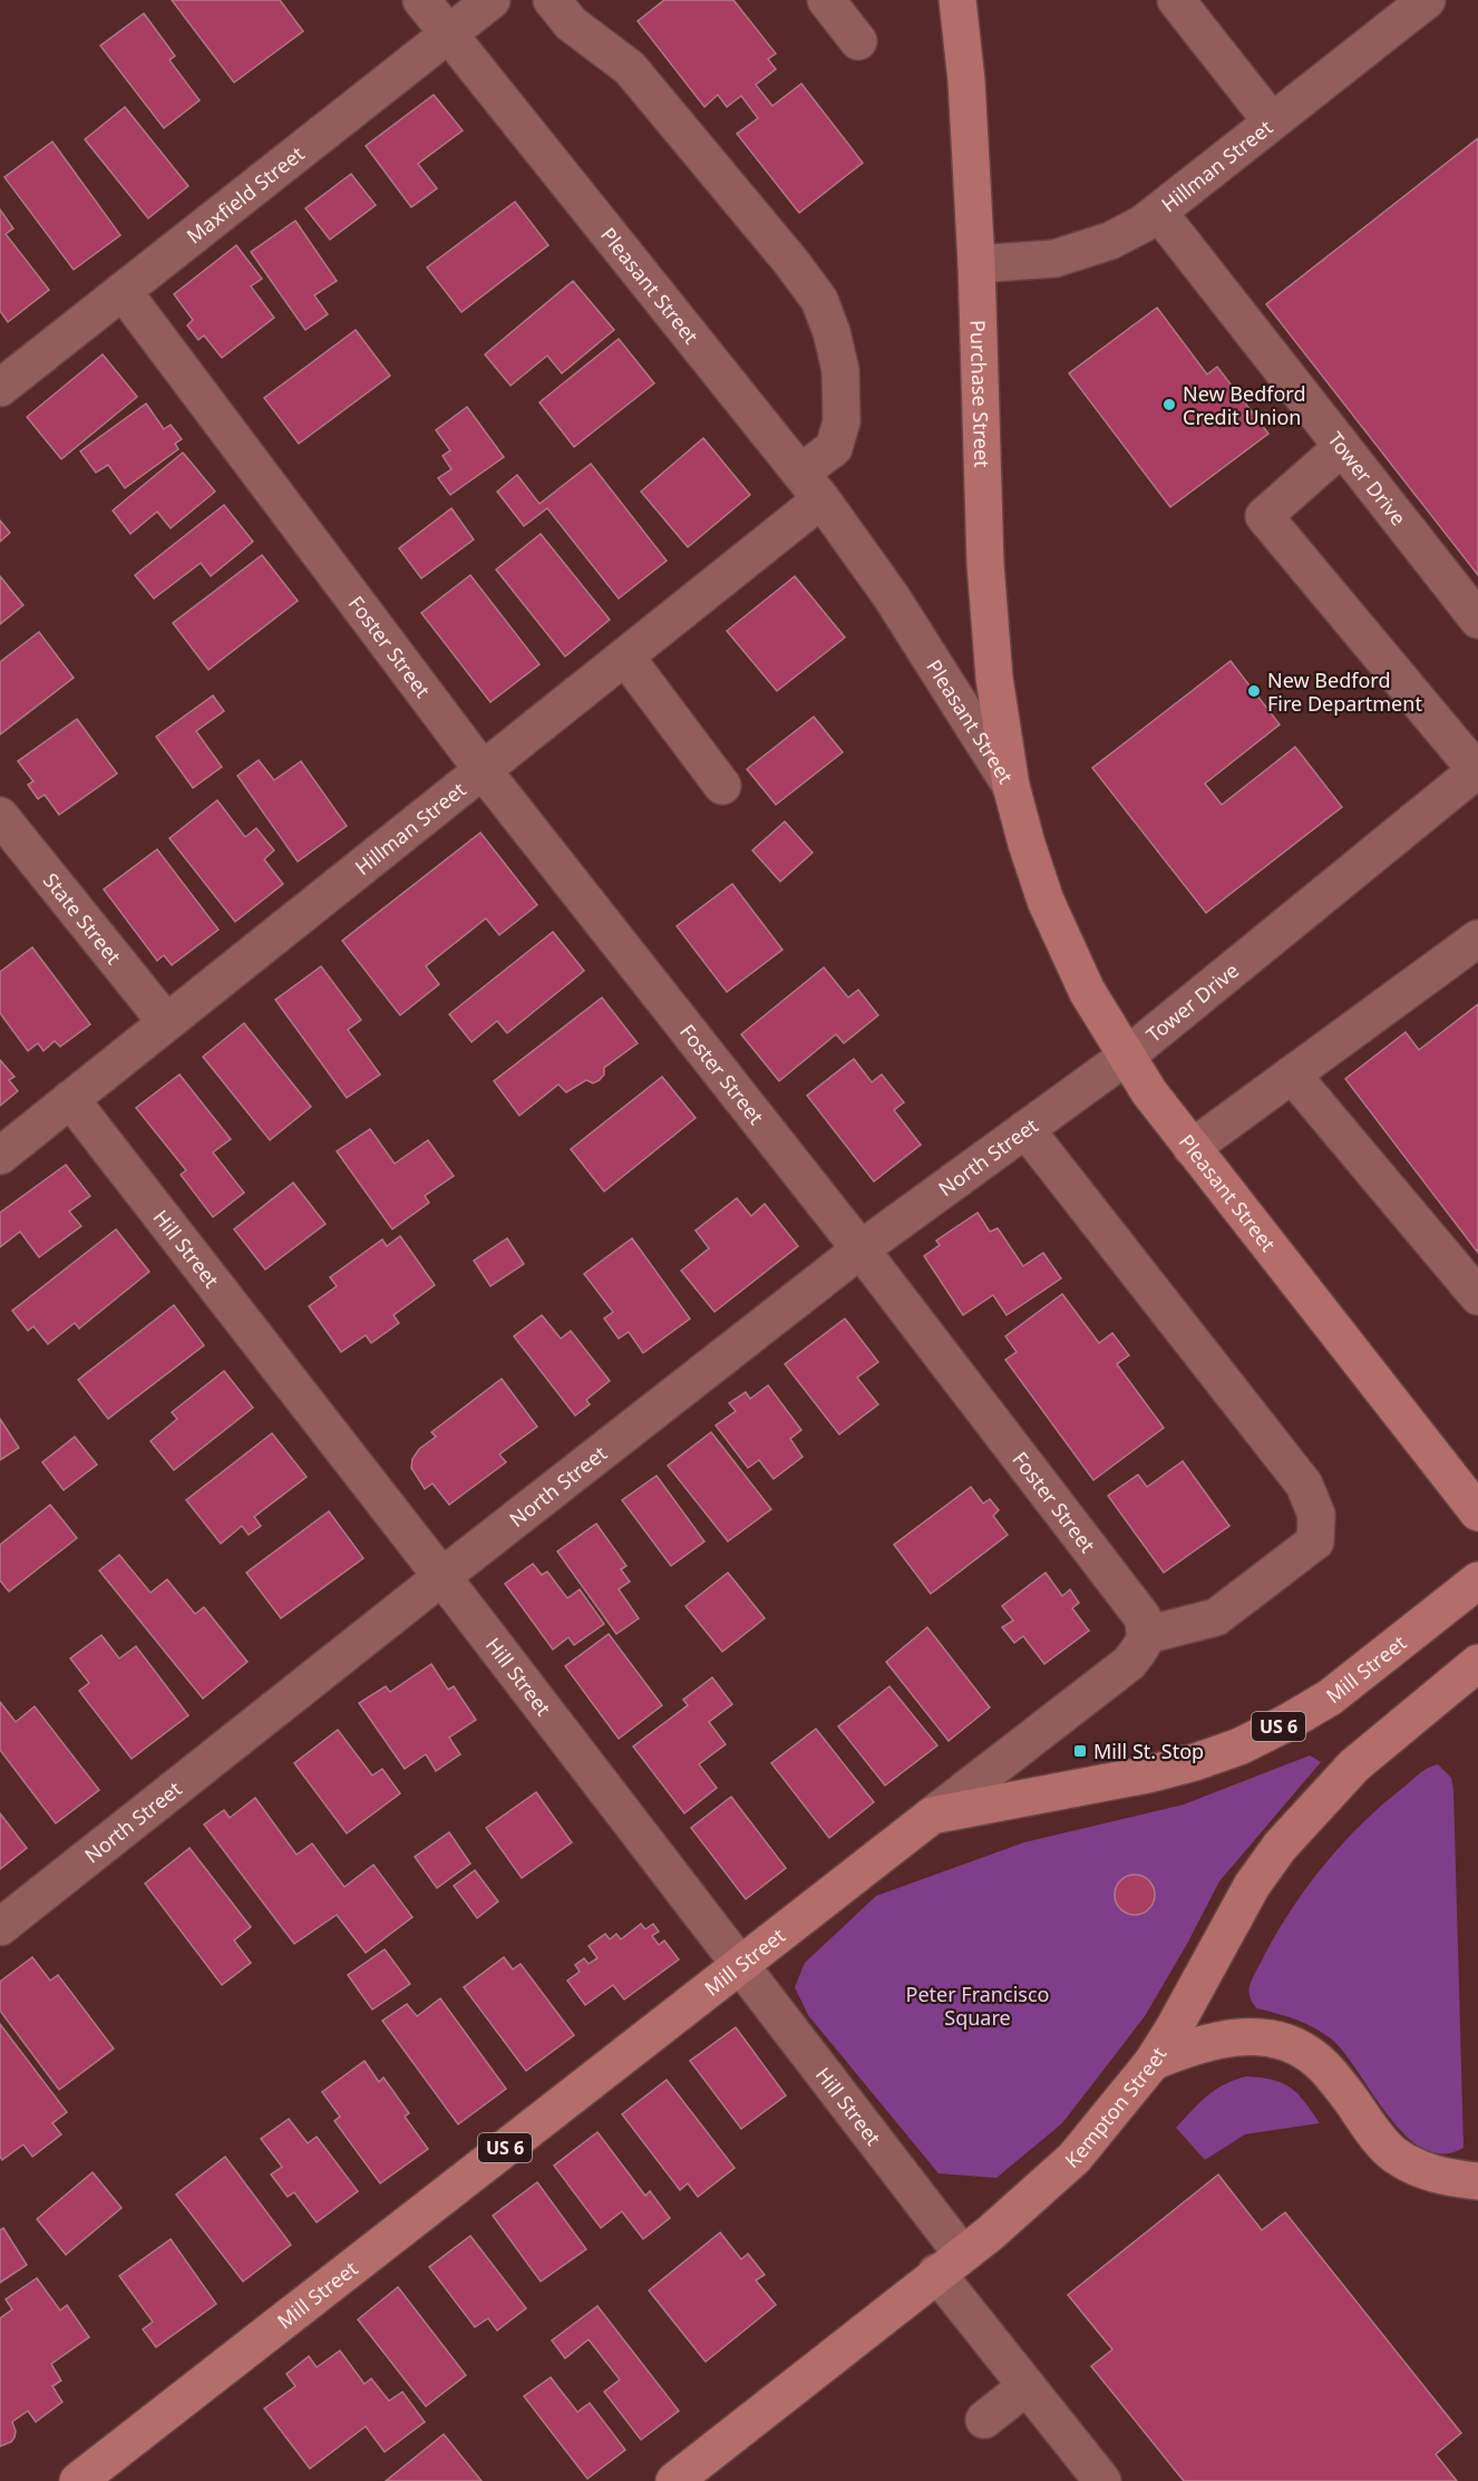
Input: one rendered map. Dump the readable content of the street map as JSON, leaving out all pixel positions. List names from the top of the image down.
{
  "streets": {
    "main road": [
      "Pleasant Street",
      "Purchase Street",
      "Mill Street",
      "US 6",
      "Kempton Street"
    ],
    "street": [
      "Hillman Street",
      "Maxfield Street",
      "Tower Drive",
      "Foster Street",
      "State Street",
      "North Street",
      "Hill Street"
    ]
  },
  "crossings": [
    ["Hillman Street", "Pleasant Street"],
    ["Hillman Street", "Purchase Street"],
    ["Hillman Street", "Tower Drive"],
    ["Hillman Street", "Foster Street"],
    ["Hillman Street", "State Street"],
    ["Hillman Street", "Hill Street"],
    ["Maxfield Street", "Pleasant Street"],
    ["Maxfield Street", "Foster Street"],
    ["Pleasant Street", "Purchase Street"],
    ["Pleasant Street", "Tower Drive"],
    ["Pleasant Street", "North Street"],
    ["Tower Drive", "North Street"],
    ["Foster Street", "North Street"],
    ["North Street", "Hill Street"],
    ["Hill Street", "Mill Street"],
    ["Hill Street", "Kempton Street"]
  ],
  "parks": ["Peter Francisco Square"],
  "places": {
    "other": ["New Bedford Credit Union", "New Bedford Fire Department"],
    "transit": ["Mill St. Stop"]
  }
}
